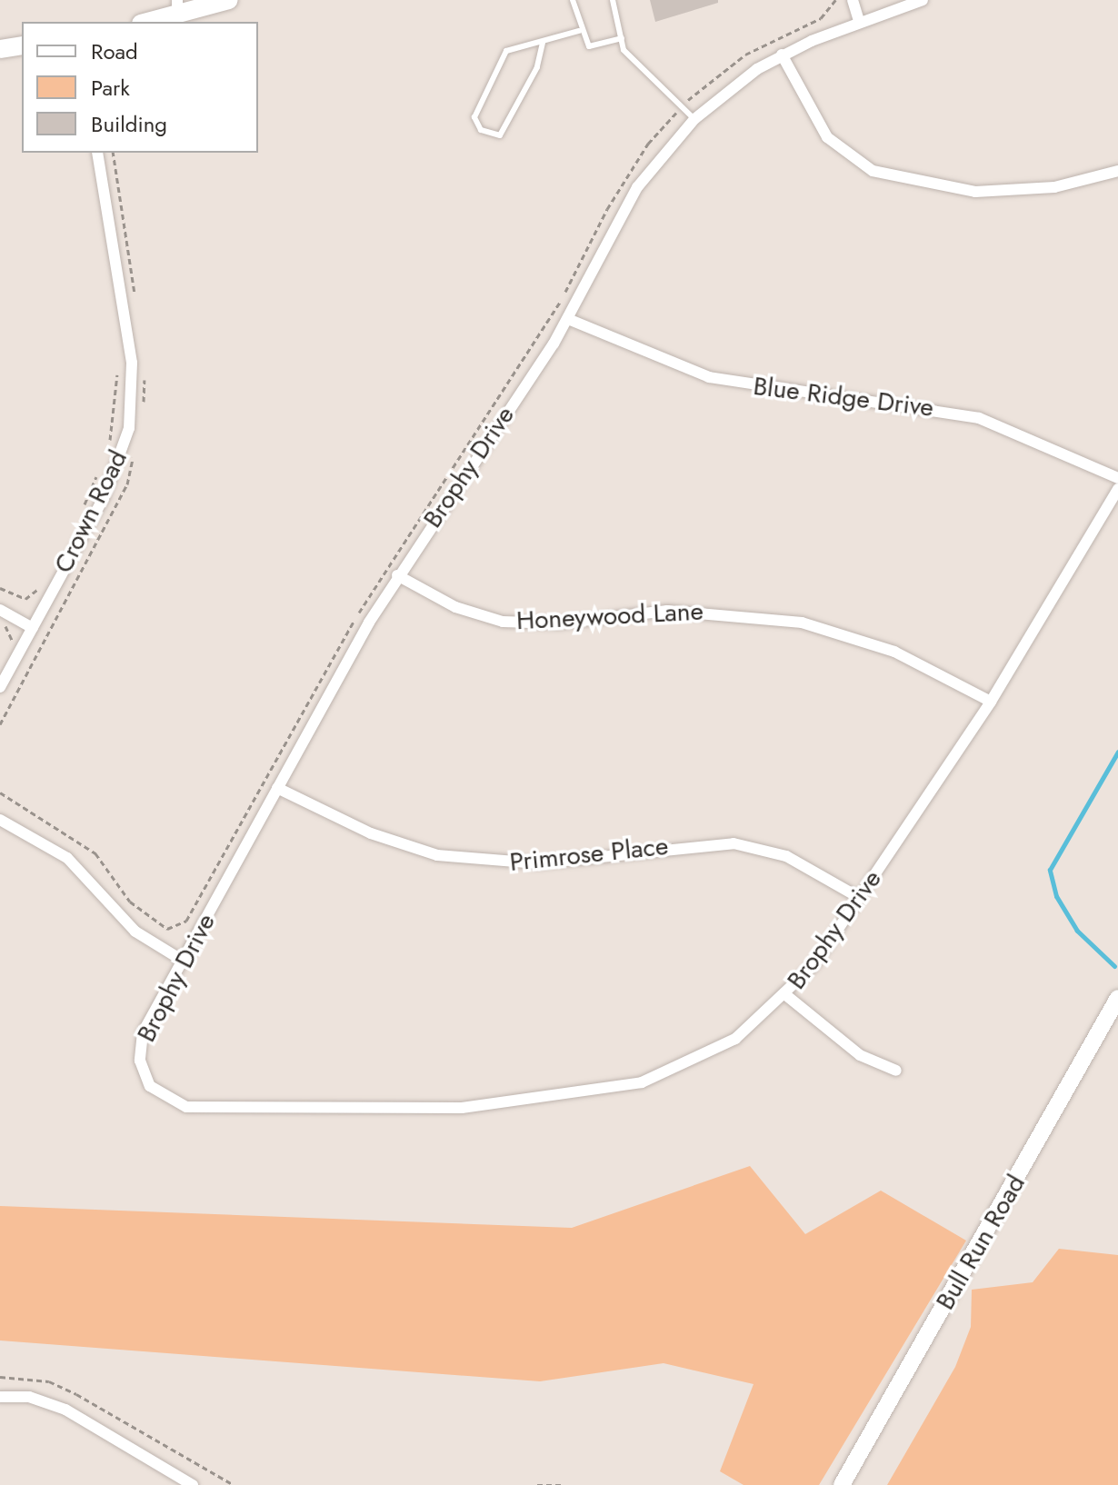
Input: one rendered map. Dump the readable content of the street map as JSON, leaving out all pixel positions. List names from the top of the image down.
{
  "streets": {
    "street": [
      "Blue Ridge Drive",
      "Brophy Drive",
      "Crown Road",
      "Honeywood Lane",
      "Primrose Place",
      "Bull Run Road"
    ]
  },
  "crossings": [
    ["Blue Ridge Drive", "Brophy Drive"],
    ["Brophy Drive", "Honeywood Lane"],
    ["Brophy Drive", "Primrose Place"]
  ],
  "legend": ["Road", "Park", "Building"]
}
